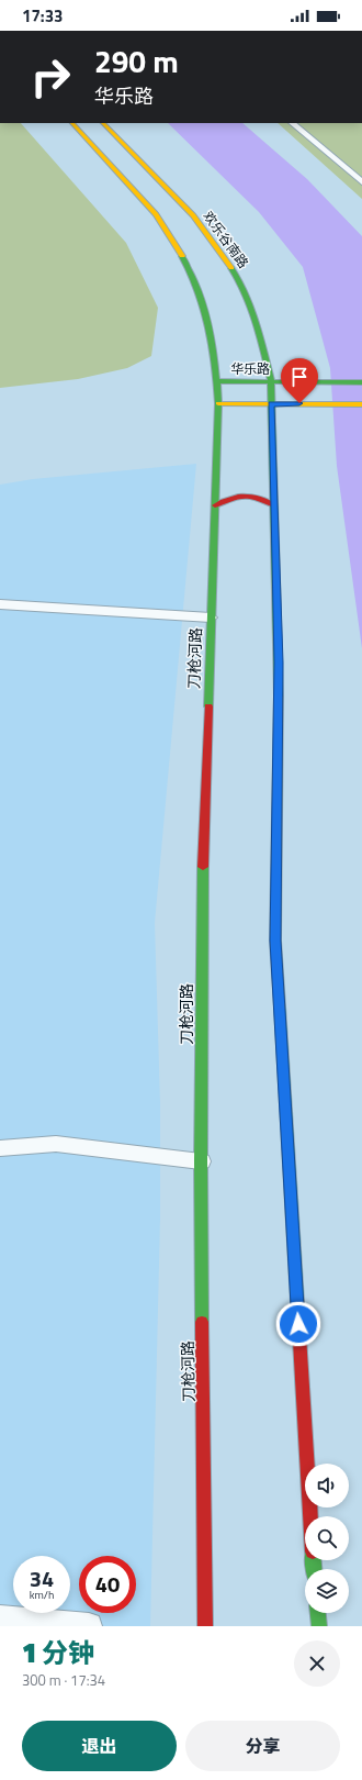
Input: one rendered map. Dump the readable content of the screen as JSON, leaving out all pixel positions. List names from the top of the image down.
{
  "streets": {
    "street": ["欢乐谷南路", "华乐路", "刀枪河路"]
  },
  "crossings": [
    ["欢乐谷南路", "华乐路"]
  ],
  "page": {
    "status": "17:33",
    "turn": ["290 m", "华乐路"],
    "speed": "34 km/h",
    "limit": "40",
    "heading": ["1 分钟", "300 m · 17:34"],
    "buttons": ["退出", "分享"]
  }
}
